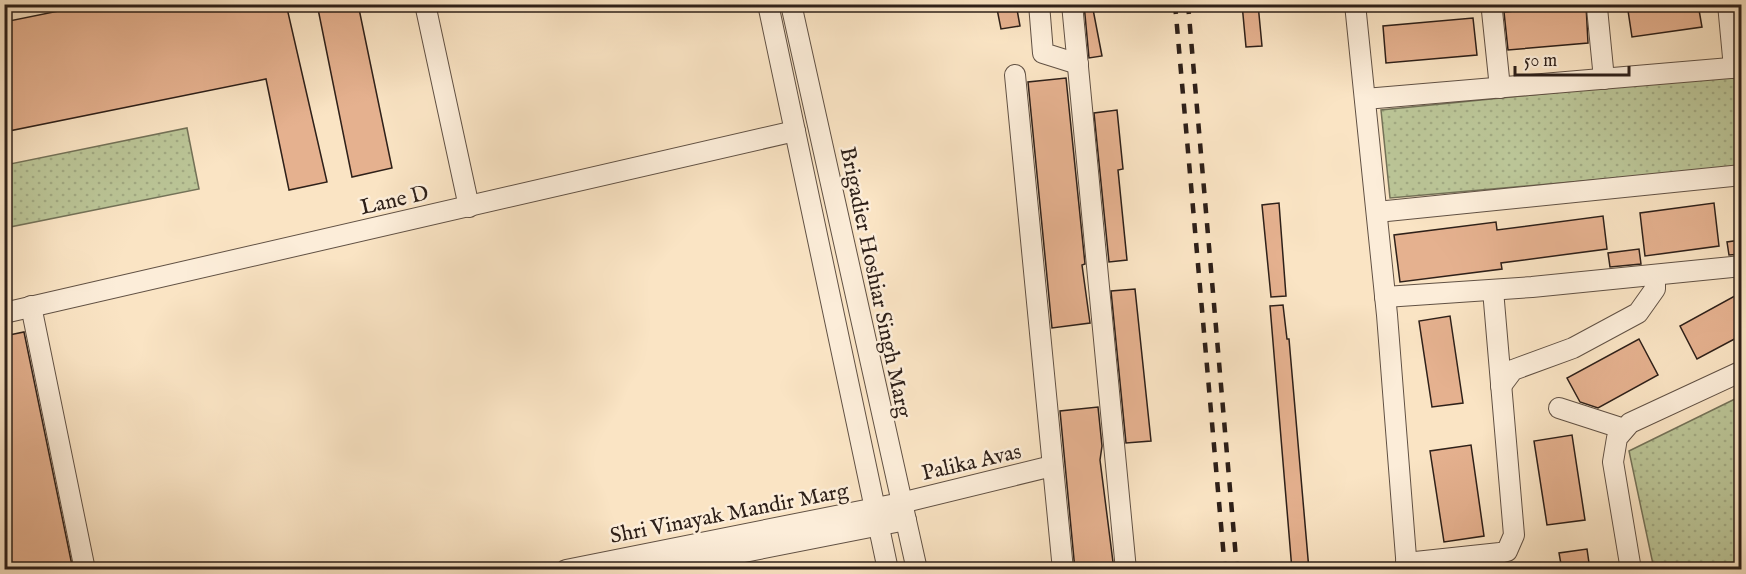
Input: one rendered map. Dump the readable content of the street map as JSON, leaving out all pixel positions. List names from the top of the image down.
{
  "streets": {
    "street": [
      "Lane D",
      "Brigadier Hoshiar Singh Marg",
      "Palika Avas",
      "Shri Vinayak Mandir Marg"
    ]
  },
  "crossings": [
    ["Brigadier Hoshiar Singh Marg", "Palika Avas"],
    ["Brigadier Hoshiar Singh Marg", "Shri Vinayak Mandir Marg"],
    ["Palika Avas", "Shri Vinayak Mandir Marg"]
  ],
  "scale_bar": "50 m"
}
